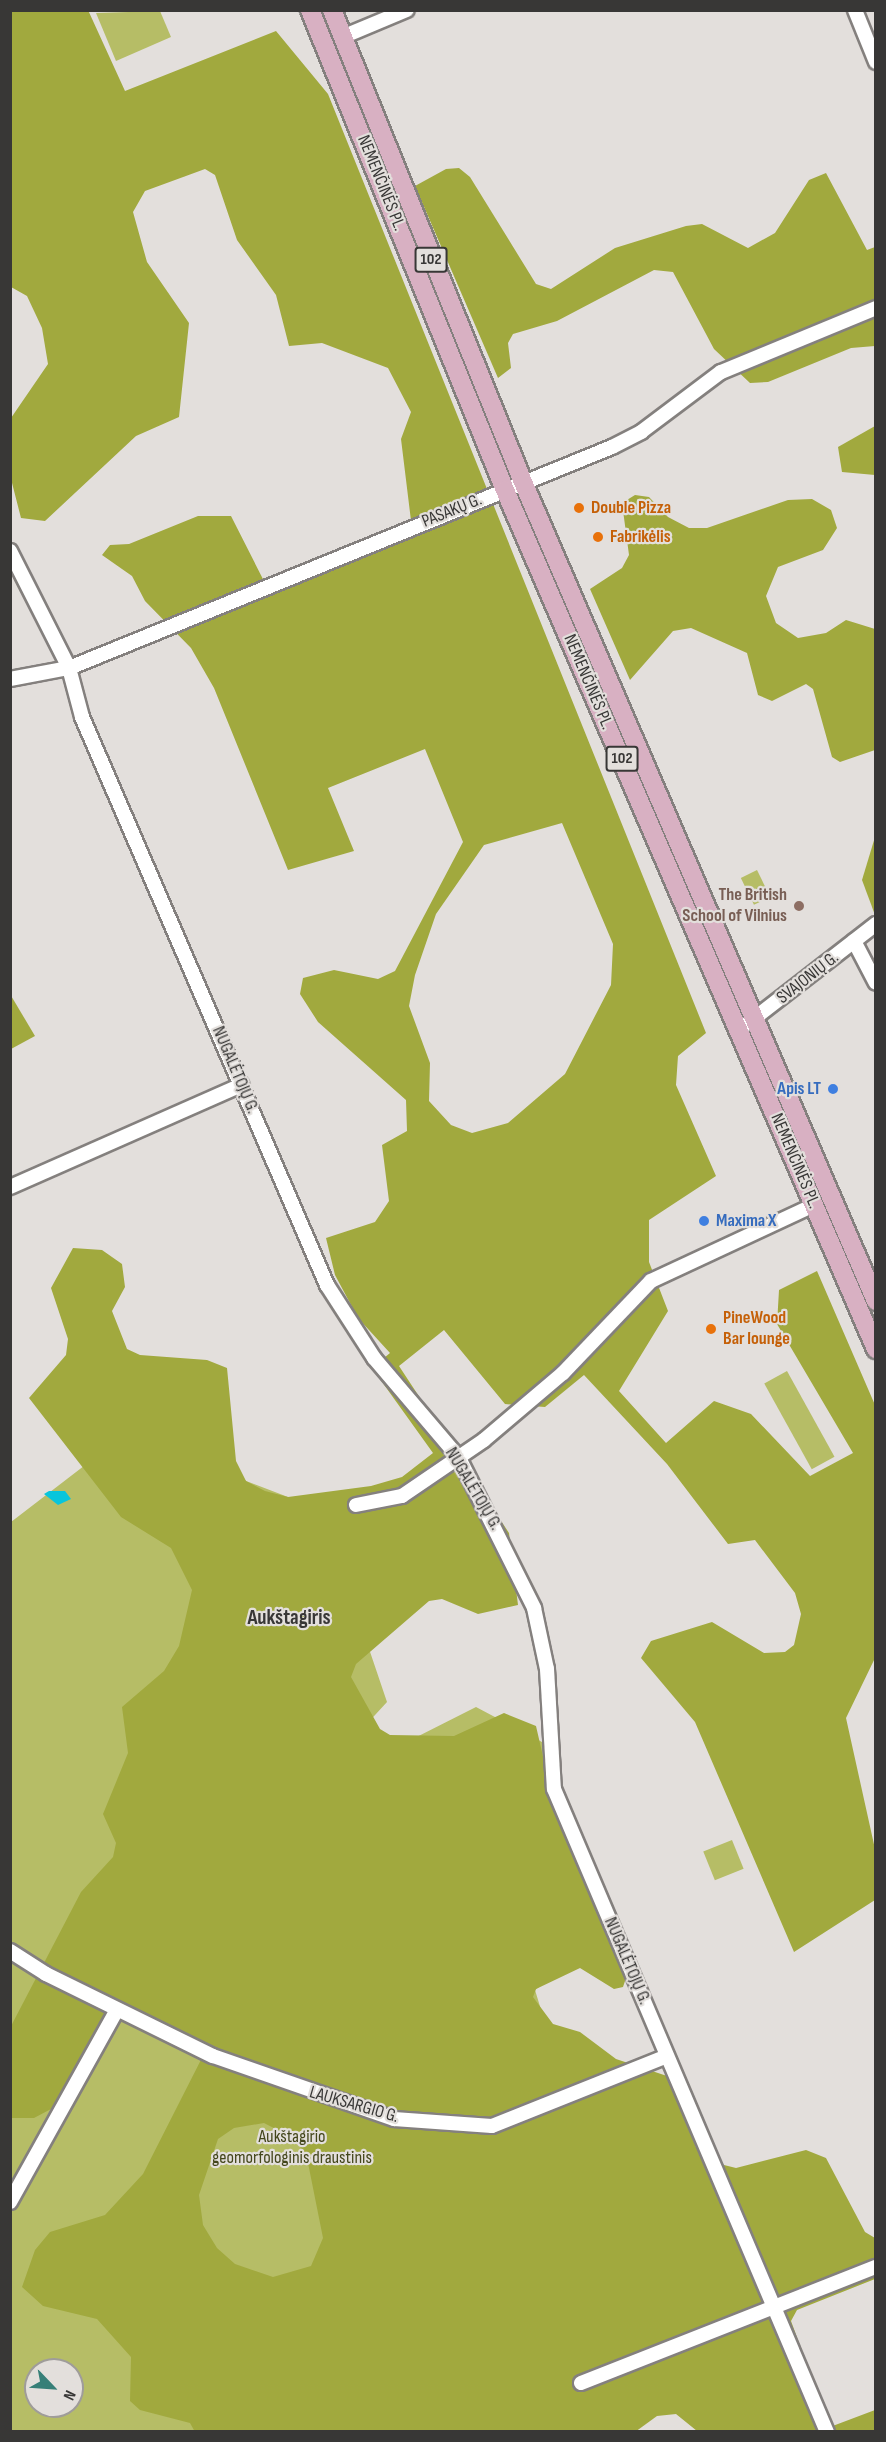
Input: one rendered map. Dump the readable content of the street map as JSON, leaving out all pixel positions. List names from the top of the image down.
{
  "streets": {
    "main road": ["NEMENČINĖS PL.", "102"],
    "street": [
      "PASAKŲ G.",
      "SVAJONIŲ G.",
      "NUGALĖTOJŲ G.",
      "LAUKSARGIO G."
    ]
  },
  "crossings": [
    ["NEMENČINĖS PL.", "PASAKŲ G."],
    ["NEMENČINĖS PL.", "SVAJONIŲ G."],
    ["PASAKŲ G.", "NUGALĖTOJŲ G."],
    ["NUGALĖTOJŲ G.", "LAUKSARGIO G."]
  ],
  "districts": ["Aukštagiris"],
  "parks": ["Aukštagirio geomorfologinis draustinis"],
  "places": [
    "Double Pizza",
    "Fabrikėlis",
    "The British School of Vilnius",
    "Apis LT",
    "Maxima X",
    "PineWood Bar lounge"
  ],
  "north": "bottom right"
}
